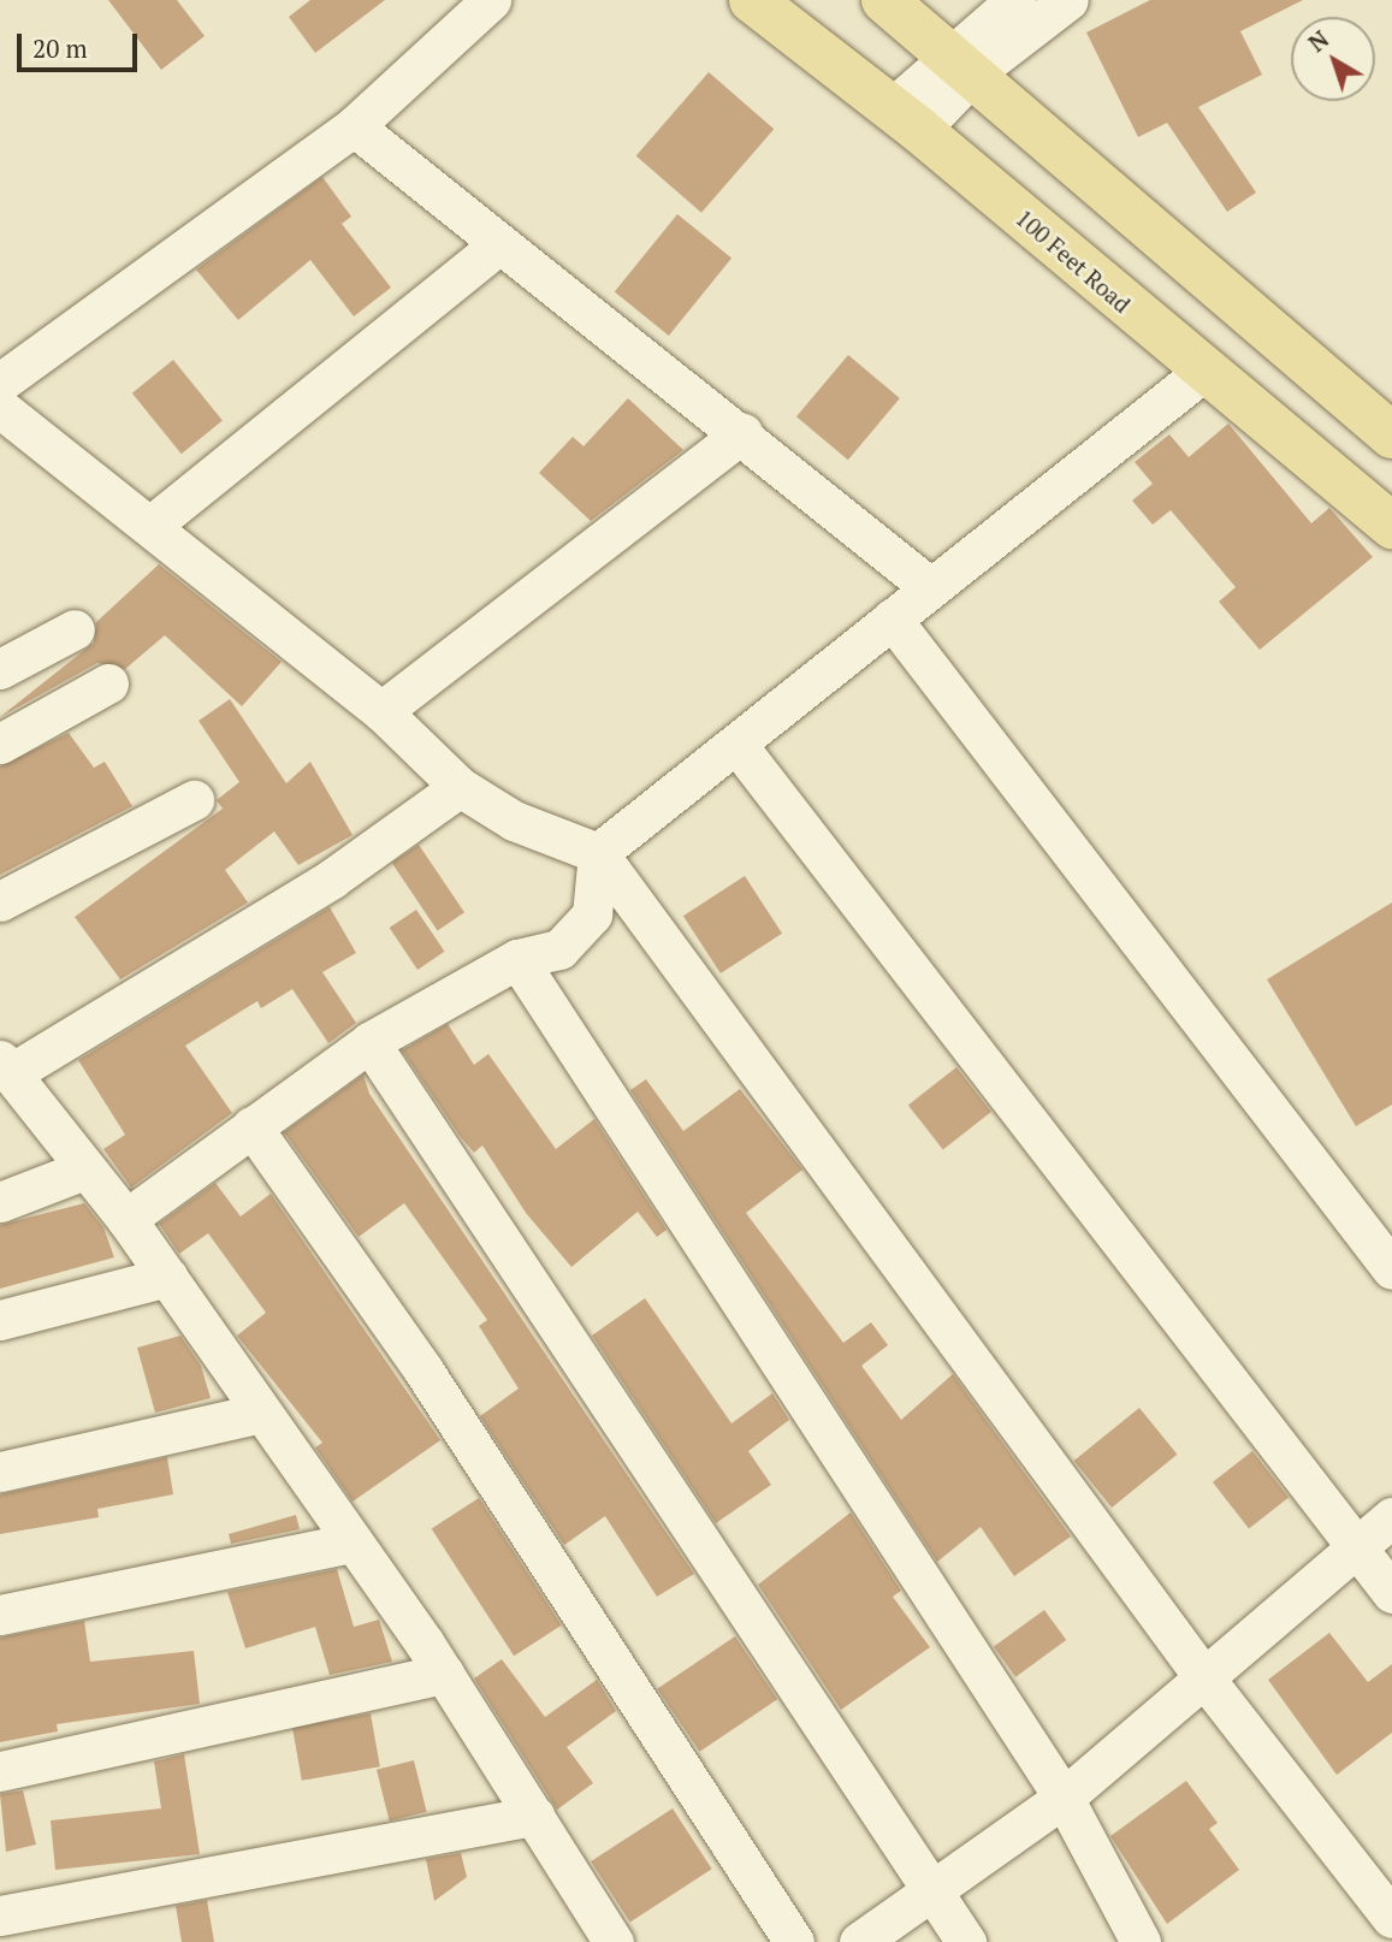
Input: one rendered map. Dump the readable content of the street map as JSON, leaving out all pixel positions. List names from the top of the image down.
{
  "streets": {
    "main road": ["100 Feet Road"]
  },
  "scale_bar": "20 m",
  "north": "top left"
}
